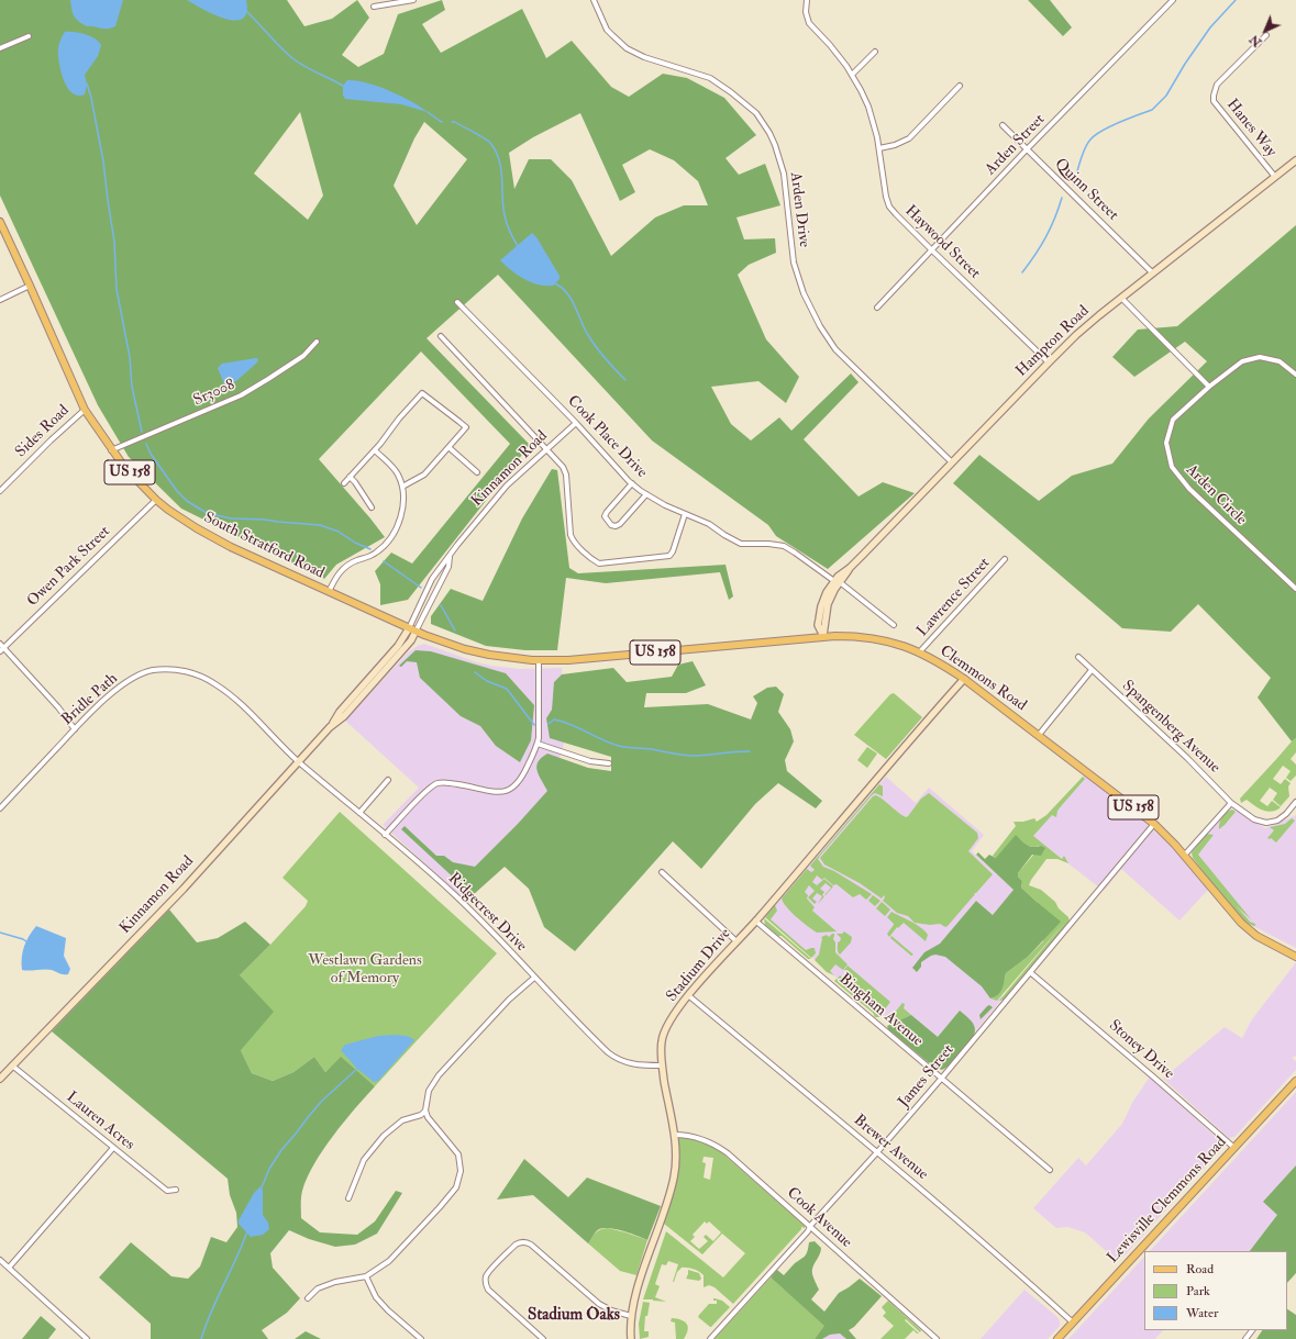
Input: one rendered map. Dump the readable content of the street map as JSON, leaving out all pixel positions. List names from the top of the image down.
{
  "streets": {
    "main road": [
      "Hampton Road",
      "Kinnamon Road",
      "US 158",
      "South Stratford Road",
      "Clemmons Road",
      "Stadium Drive",
      "Lewisville Clemmons Road"
    ],
    "street": [
      "Hanes Way",
      "Arden Street",
      "Quinn Street",
      "Arden Drive",
      "Haywood Street",
      "Sr3008",
      "Sides Road",
      "Cook Place Drive",
      "Arden Circle",
      "Owen Park Street",
      "Lawrence Street",
      "Bridle Path",
      "Spangenberg Avenue",
      "Ridgecrest Drive",
      "Bingham Avenue",
      "Stoney Drive",
      "James Street",
      "Lauren Acres",
      "Brewer Avenue",
      "Cook Avenue"
    ]
  },
  "crossings": [
    ["Hanes Way", "Hampton Road"],
    ["Arden Street", "Quinn Street"],
    ["Arden Street", "Haywood Street"],
    ["Quinn Street", "Hampton Road"],
    ["Arden Drive", "Hampton Road"],
    ["Haywood Street", "Hampton Road"],
    ["Hampton Road", "Cook Place Drive"],
    ["Hampton Road", "Clemmons Road"],
    ["Sr3008", "South Stratford Road"],
    ["Sides Road", "South Stratford Road"],
    ["Cook Place Drive", "Kinnamon Road"],
    ["Kinnamon Road", "South Stratford Road"],
    ["Kinnamon Road", "Clemmons Road"],
    ["Kinnamon Road", "Bridle Path"],
    ["Kinnamon Road", "Ridgecrest Drive"],
    ["Kinnamon Road", "Lauren Acres"],
    ["South Stratford Road", "Owen Park Street"],
    ["South Stratford Road", "Clemmons Road"],
    ["Lawrence Street", "Clemmons Road"],
    ["Clemmons Road", "Stadium Drive"],
    ["Clemmons Road", "James Street"],
    ["Bridle Path", "Ridgecrest Drive"],
    ["Ridgecrest Drive", "Stadium Drive"],
    ["Stadium Drive", "Bingham Avenue"],
    ["Stadium Drive", "Brewer Avenue"],
    ["Stadium Drive", "Cook Avenue"],
    ["Bingham Avenue", "James Street"],
    ["Stoney Drive", "James Street"],
    ["Stoney Drive", "Lewisville Clemmons Road"],
    ["James Street", "Brewer Avenue"],
    ["James Street", "Cook Avenue"],
    ["Brewer Avenue", "Lewisville Clemmons Road"]
  ],
  "districts": ["Stadium Oaks"],
  "parks": ["Westlawn Gardens of Memory"],
  "legend": ["Road", "Park", "Water"],
  "north": "bottom left"
}
